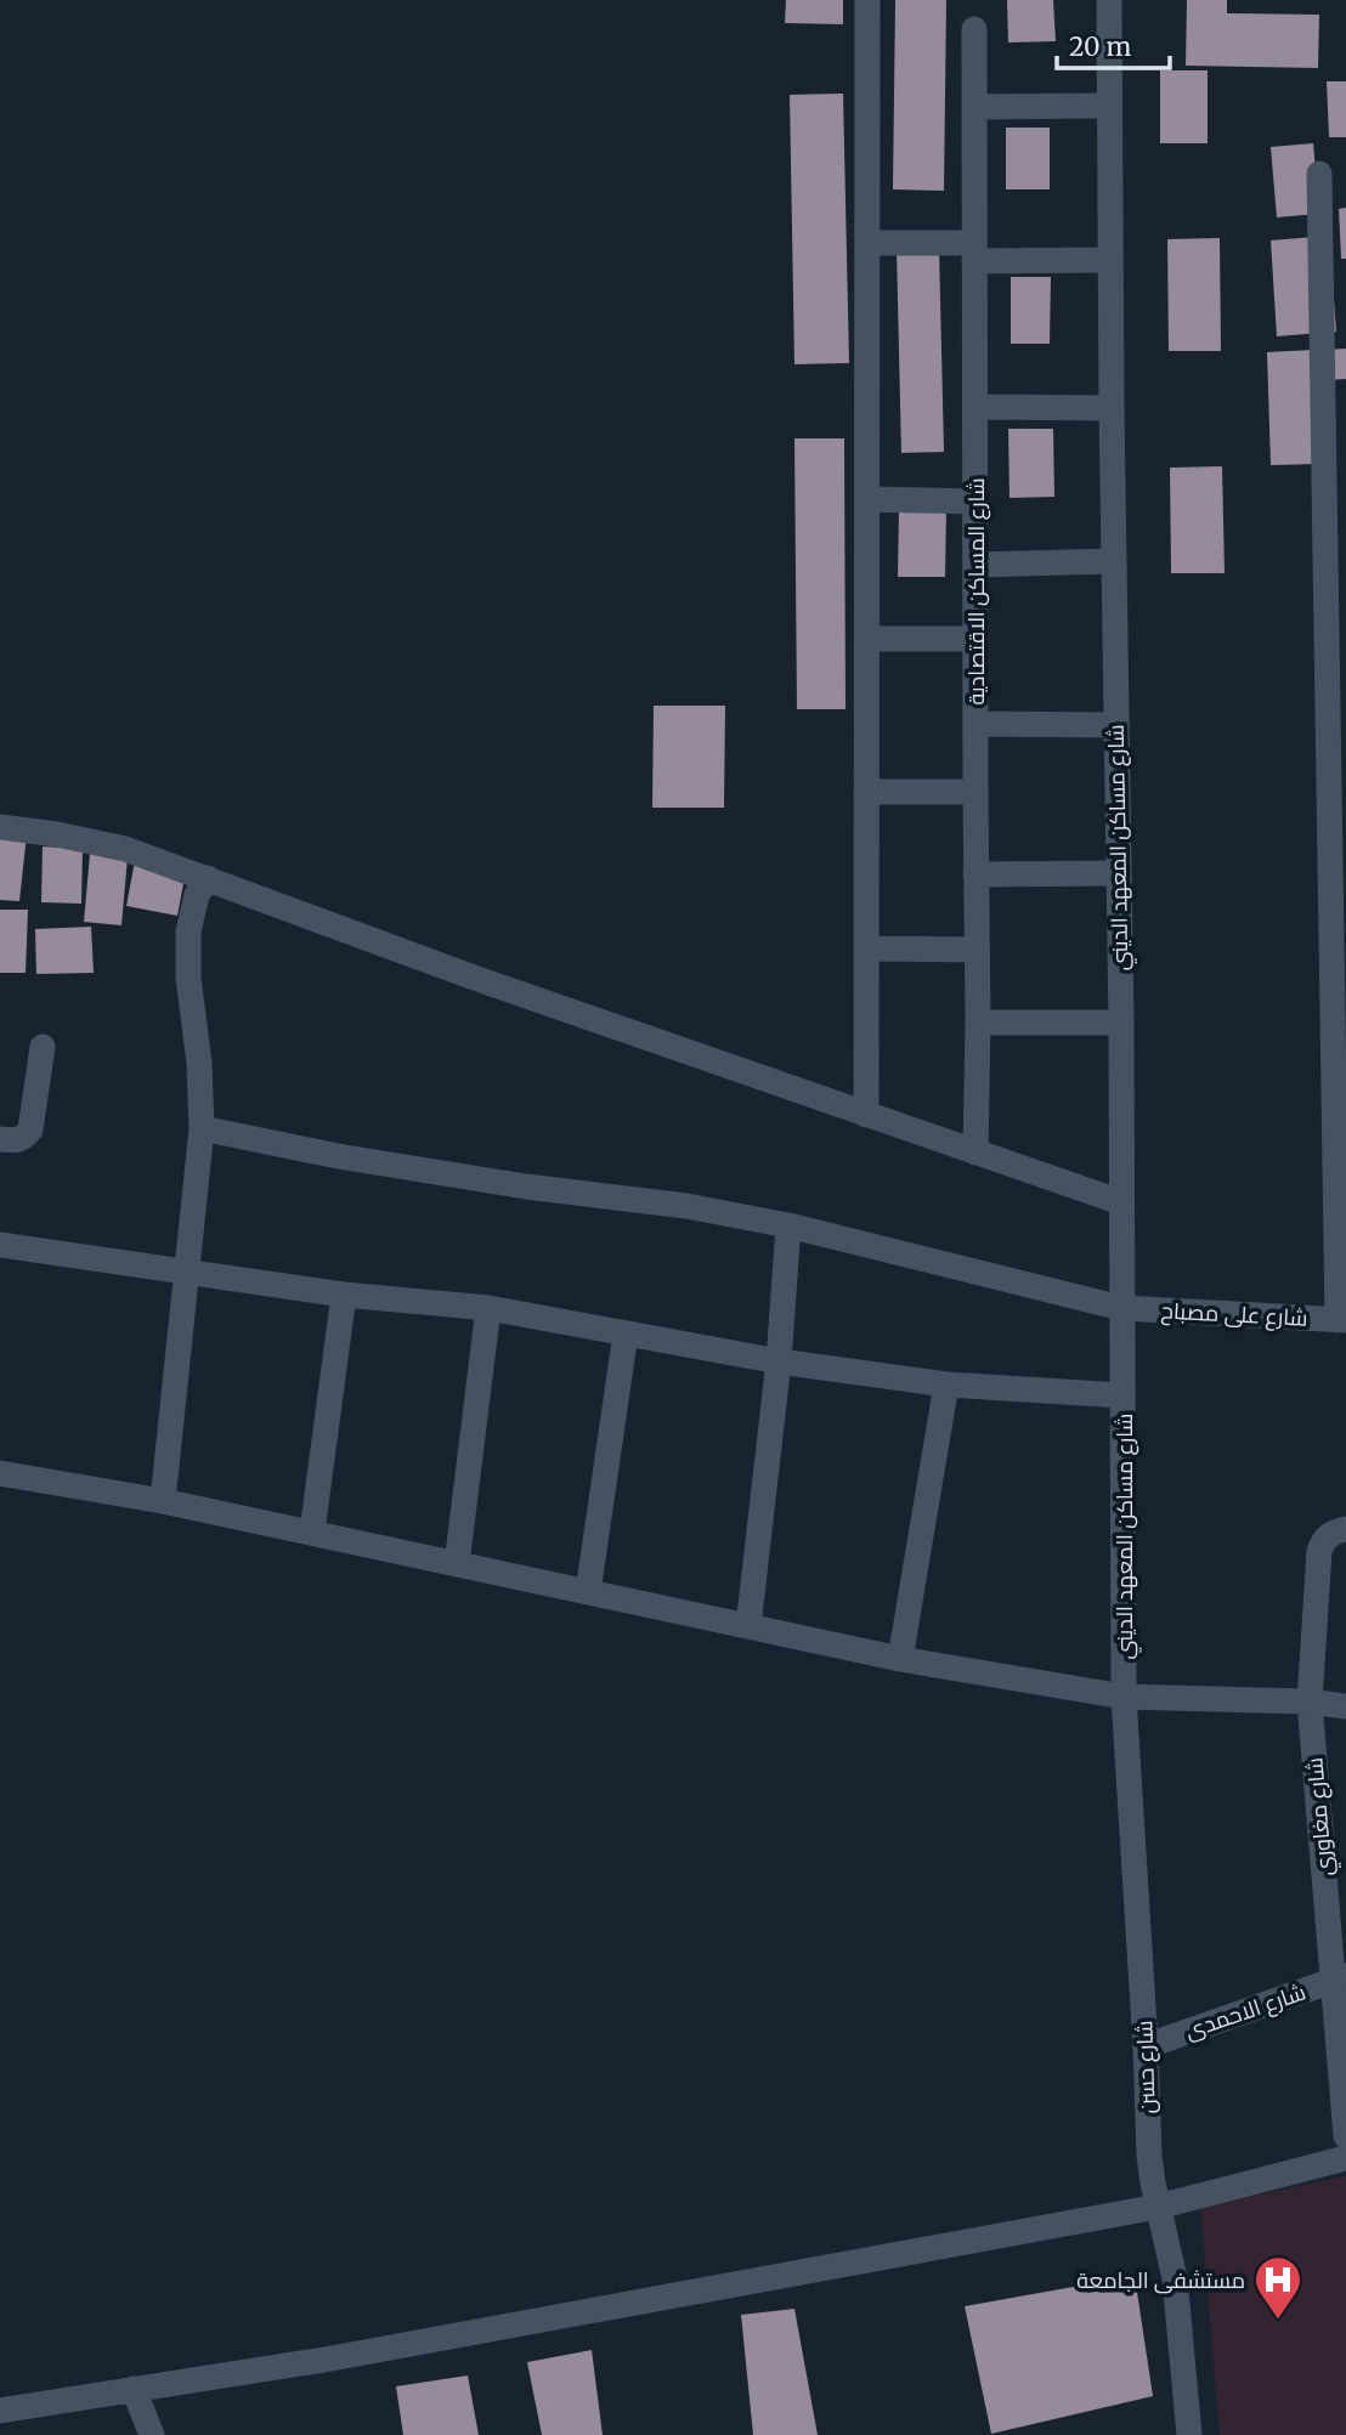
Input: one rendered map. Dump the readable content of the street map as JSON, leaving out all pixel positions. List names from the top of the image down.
{
  "streets": {
    "street": [
      "شارع المساكن الاقتصادية",
      "شارع مساكن المعهد الديني",
      "شارع على مصباح",
      "شارع مغاوري",
      "شارع الاحمدى",
      "شارع حسن"
    ]
  },
  "crossings": [
    ["شارع مساكن المعهد الديني", "شارع على مصباح"],
    ["شارع مساكن المعهد الديني", "شارع حسن"],
    ["شارع مغاوري", "شارع الاحمدى"],
    ["شارع الاحمدى", "شارع حسن"]
  ],
  "places": {
    "hospital": ["مستشفى الجامعة"]
  },
  "scale_bar": "20 m"
}
